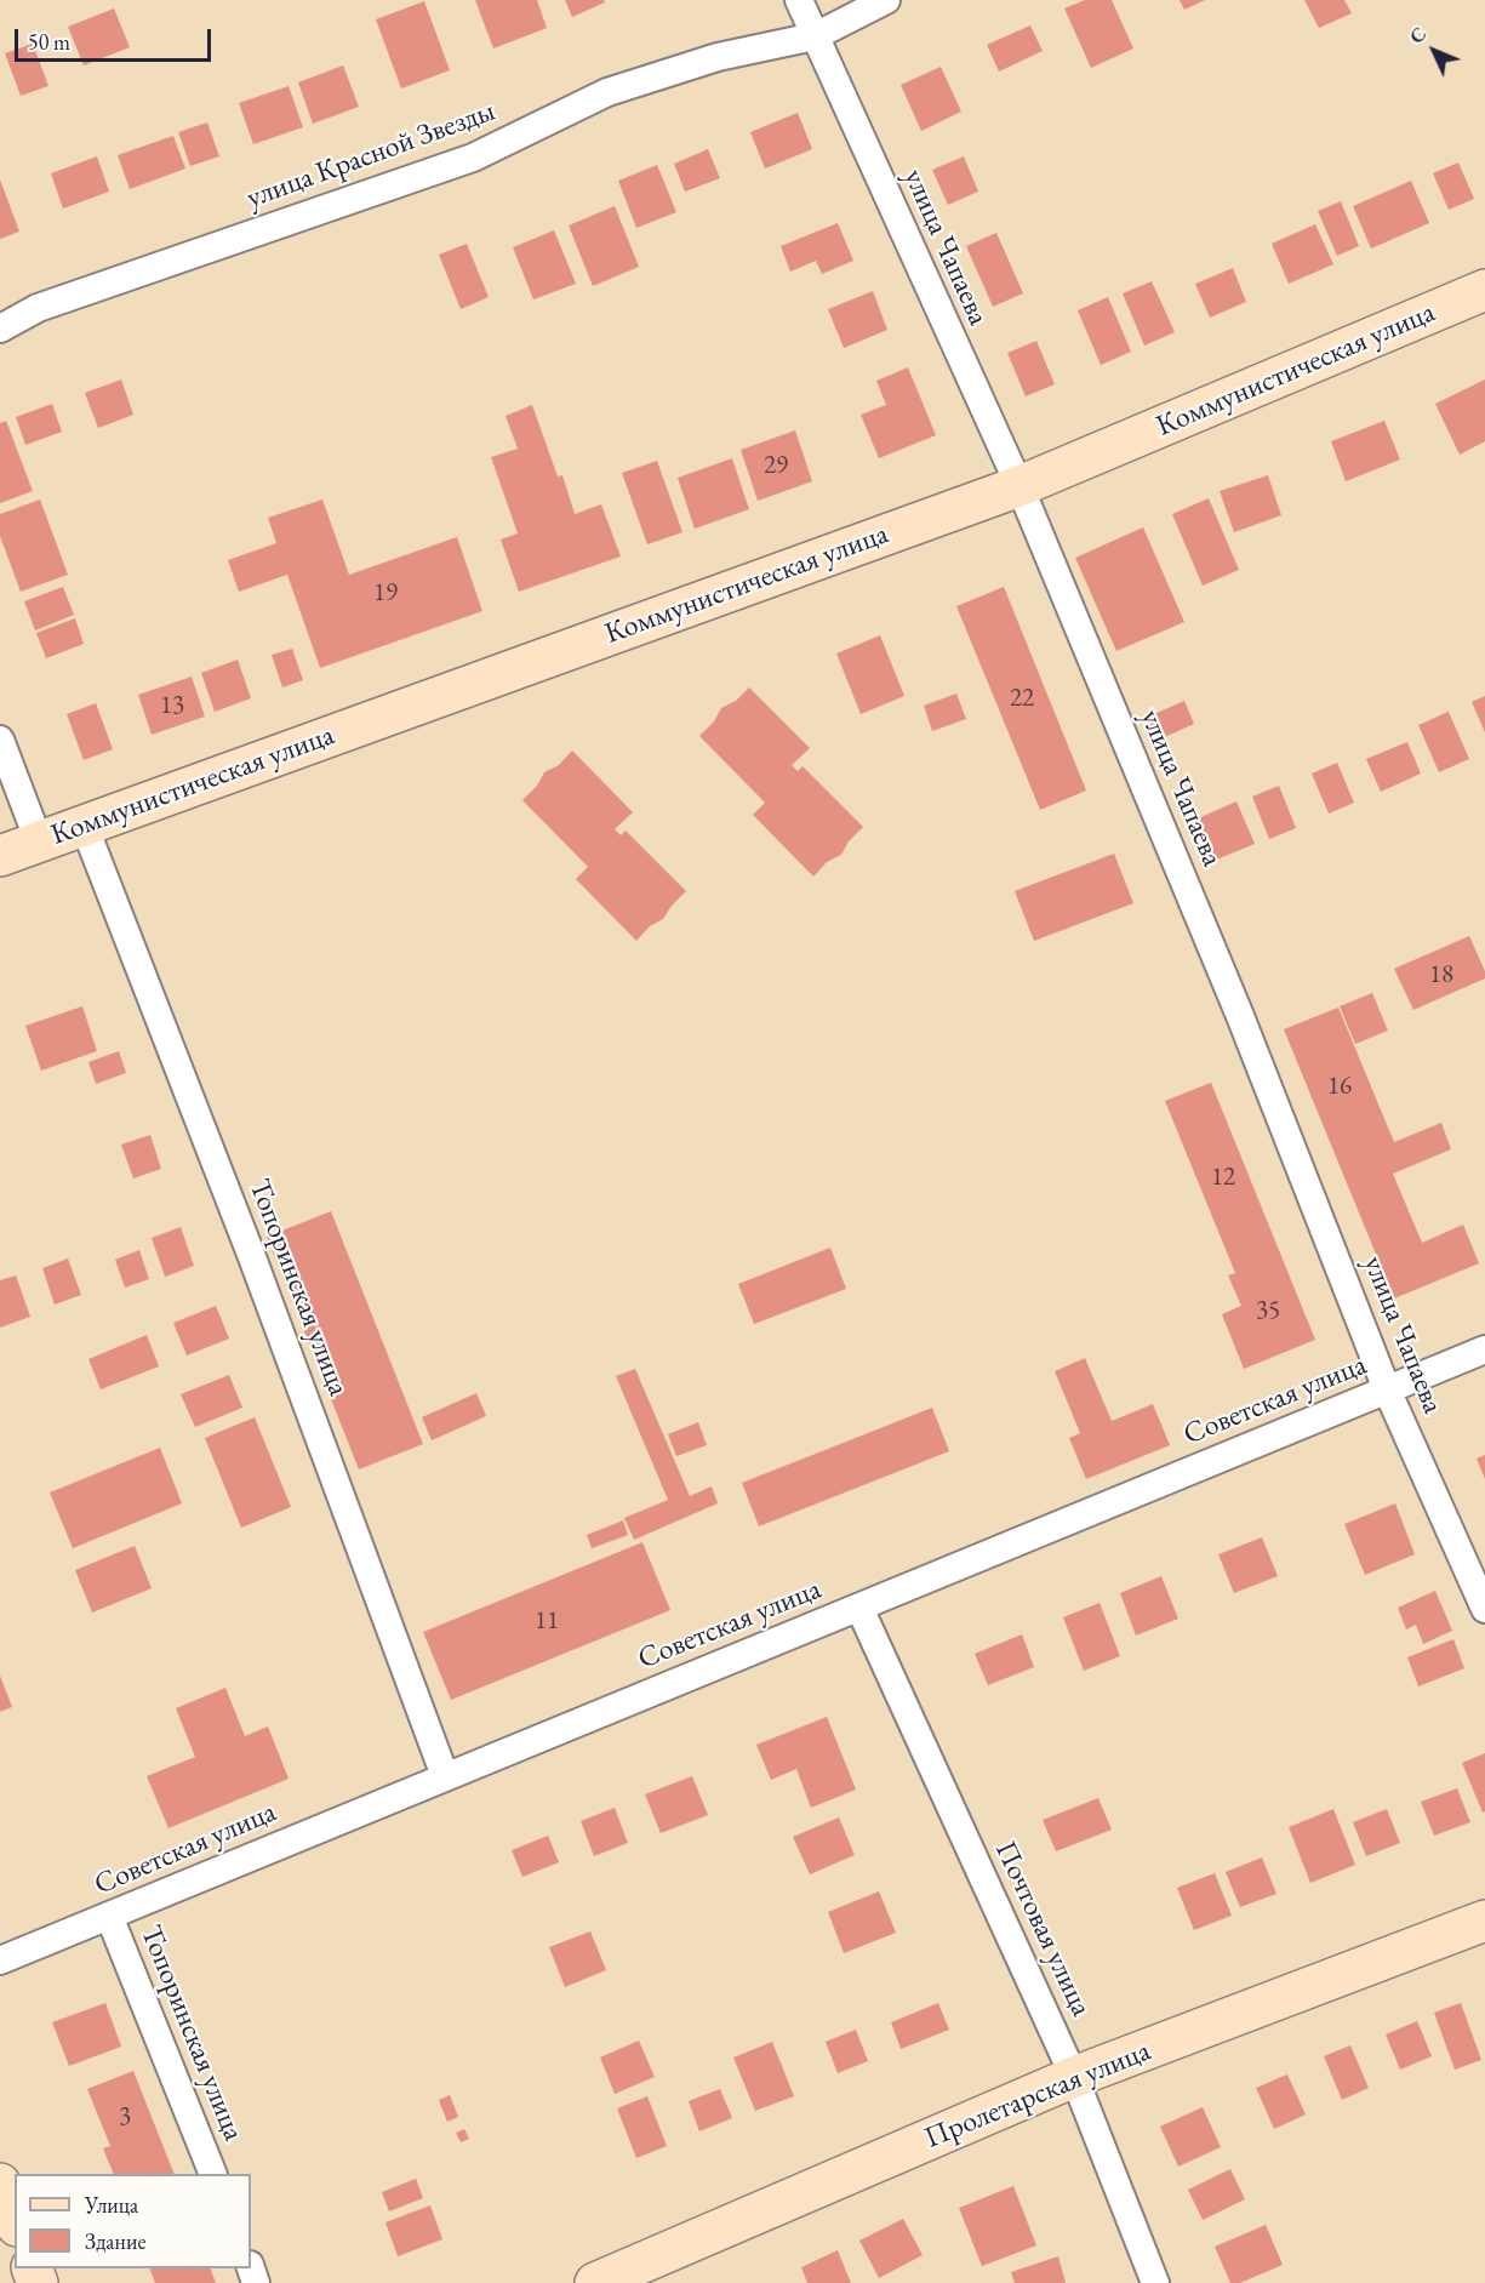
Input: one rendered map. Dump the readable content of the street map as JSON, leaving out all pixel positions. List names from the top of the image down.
{
  "streets": {
    "main road": ["Коммунистическая улица", "Пролетарская улица"],
    "street": [
      "улица Красной Звезды",
      "улица Чапаева",
      "Топоринская улица",
      "Советская улица",
      "Почтовая улица"
    ]
  },
  "crossings": [
    ["улица Красной Звезды", "улица Чапаева"],
    ["улица Чапаева", "Коммунистическая улица"],
    ["улица Чапаева", "Советская улица"],
    ["Коммунистическая улица", "Топоринская улица"],
    ["Топоринская улица", "Советская улица"],
    ["Советская улица", "Почтовая улица"],
    ["Почтовая улица", "Пролетарская улица"]
  ],
  "house_numbers": [
    "29",
    "19",
    "22",
    "13",
    "18",
    "16",
    "12",
    "35",
    "11",
    "3"
  ],
  "legend": ["Улица", "Здание"],
  "scale_bar": "50 m",
  "north": "top left"
}
